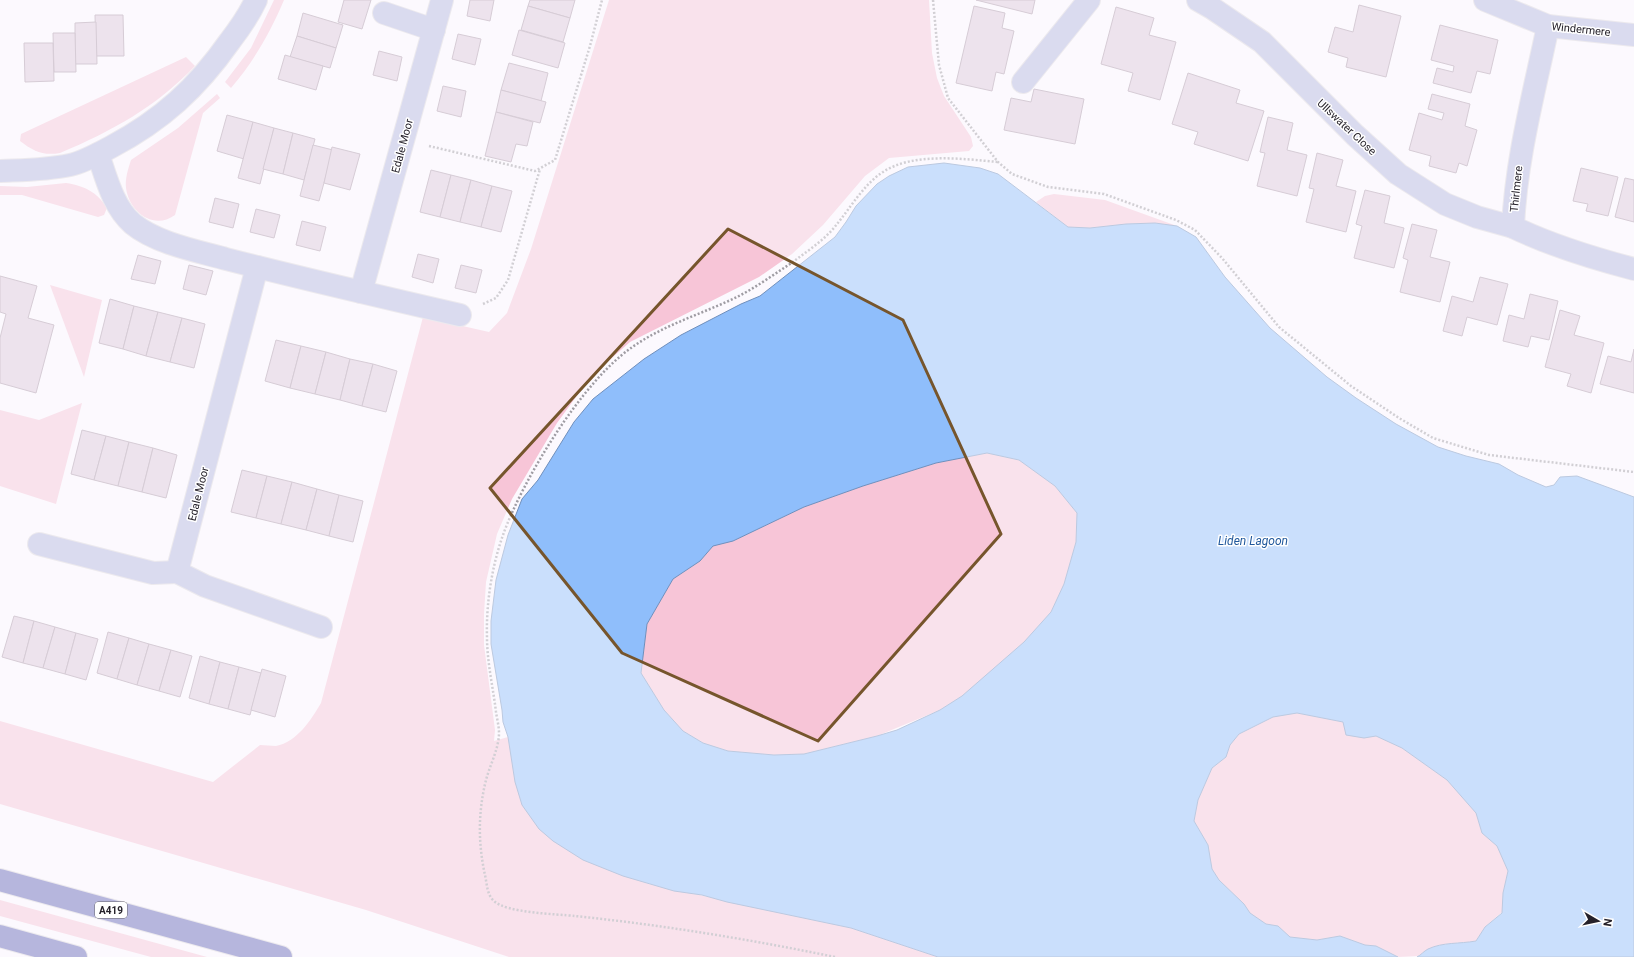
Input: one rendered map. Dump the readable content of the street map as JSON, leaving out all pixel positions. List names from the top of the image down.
{
  "streets": {
    "highway": ["A419"],
    "street": [
      "Windermere",
      "Ullswater Close",
      "Edale Moor",
      "Thirlmere"
    ]
  },
  "crossings": [
    ["Windermere", "Thirlmere"],
    ["Ullswater Close", "Thirlmere"]
  ],
  "water": ["Liden Lagoon"],
  "north": "right"
}
